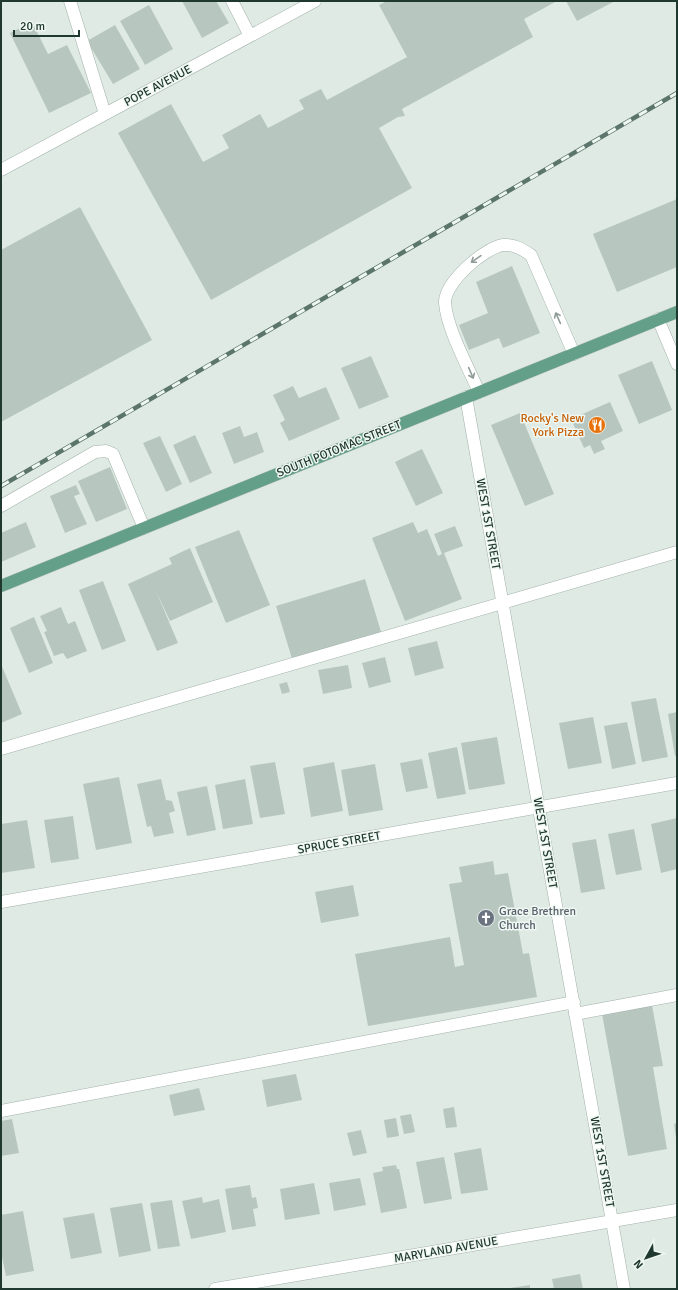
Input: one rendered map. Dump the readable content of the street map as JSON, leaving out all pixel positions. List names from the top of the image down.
{
  "streets": {
    "main road": ["SOUTH POTOMAC STREET"],
    "street": [
      "POPE AVENUE",
      "WEST 1ST STREET",
      "SPRUCE STREET",
      "MARYLAND AVENUE"
    ]
  },
  "crossings": [
    ["SOUTH POTOMAC STREET", "WEST 1ST STREET"],
    ["WEST 1ST STREET", "SPRUCE STREET"],
    ["WEST 1ST STREET", "MARYLAND AVENUE"]
  ],
  "places": {
    "restaurant": ["Rocky's New York Pizza"],
    "church": ["Grace Brethren Church"]
  },
  "scale_bar": "20 m",
  "north": "bottom left"
}
